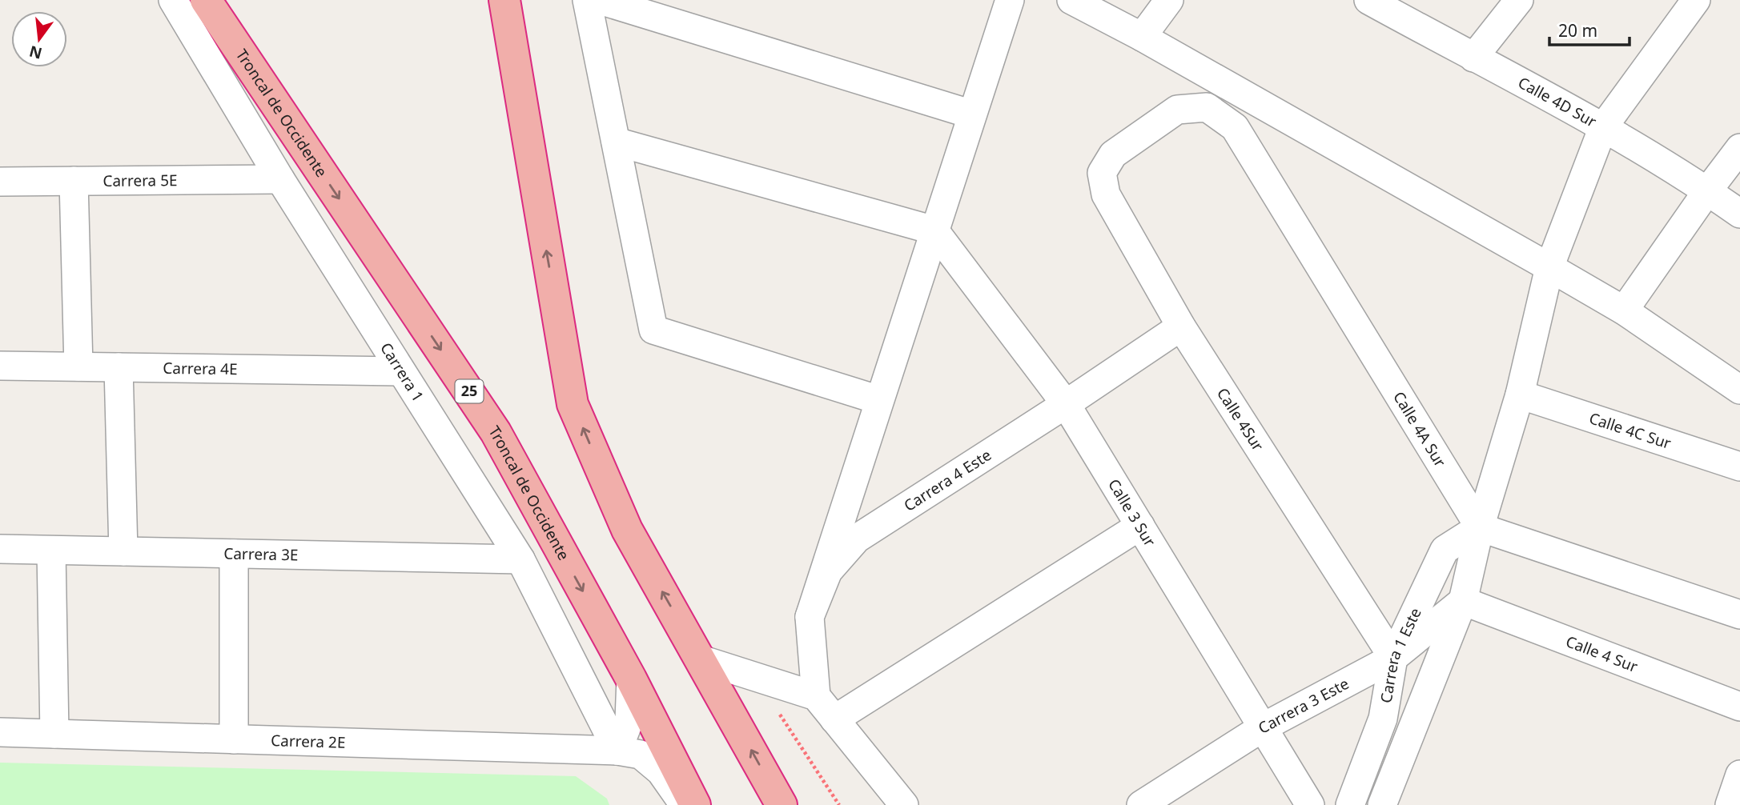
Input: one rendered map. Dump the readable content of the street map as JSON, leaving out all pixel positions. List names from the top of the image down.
{
  "streets": {
    "highway": ["Troncal de Occidente", "25"],
    "street": [
      "Calle 4D Sur",
      "Carrera 5E",
      "Carrera 4E",
      "Carrera 1",
      "Calle 4Sur",
      "Calle 4A Sur",
      "Calle 4C Sur",
      "Carrera 4 Este",
      "Calle 3 Sur",
      "Carrera 3E",
      "Calle 4 Sur",
      "Carrera 1 Este",
      "Carrera 3 Este",
      "Carrera 2E"
    ]
  },
  "crossings": [
    ["Carrera 5E", "Carrera 1"],
    ["Carrera 4E", "Carrera 1"],
    ["Carrera 1", "Carrera 3E"],
    ["Carrera 1", "Carrera 2E"],
    ["Calle 4Sur", "Calle 4A Sur"],
    ["Calle 4Sur", "Carrera 4 Este"],
    ["Calle 4Sur", "Carrera 1 Este"],
    ["Calle 4Sur", "Carrera 3 Este"],
    ["Calle 4A Sur", "Carrera 1 Este"],
    ["Carrera 4 Este", "Calle 3 Sur"],
    ["Calle 3 Sur", "Carrera 3 Este"],
    ["Calle 4 Sur", "Carrera 3 Este"],
    ["Carrera 1 Este", "Carrera 3 Este"]
  ],
  "scale_bar": "20 m",
  "north": "bottom"
}
